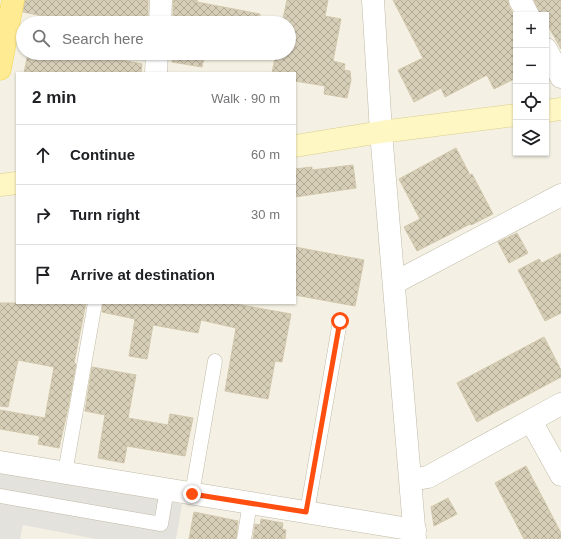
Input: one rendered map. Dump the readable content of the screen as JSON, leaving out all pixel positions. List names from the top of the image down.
{
  "page": {
    "map_buttons": ["+", "−"],
    "search": "Search here",
    "heading": ["2 min", "Walk · 90 m"],
    "list": [
      ["Continue", "60 m"],
      ["Turn right", "30 m"],
      "Arrive at destination"
    ]
  }
}
